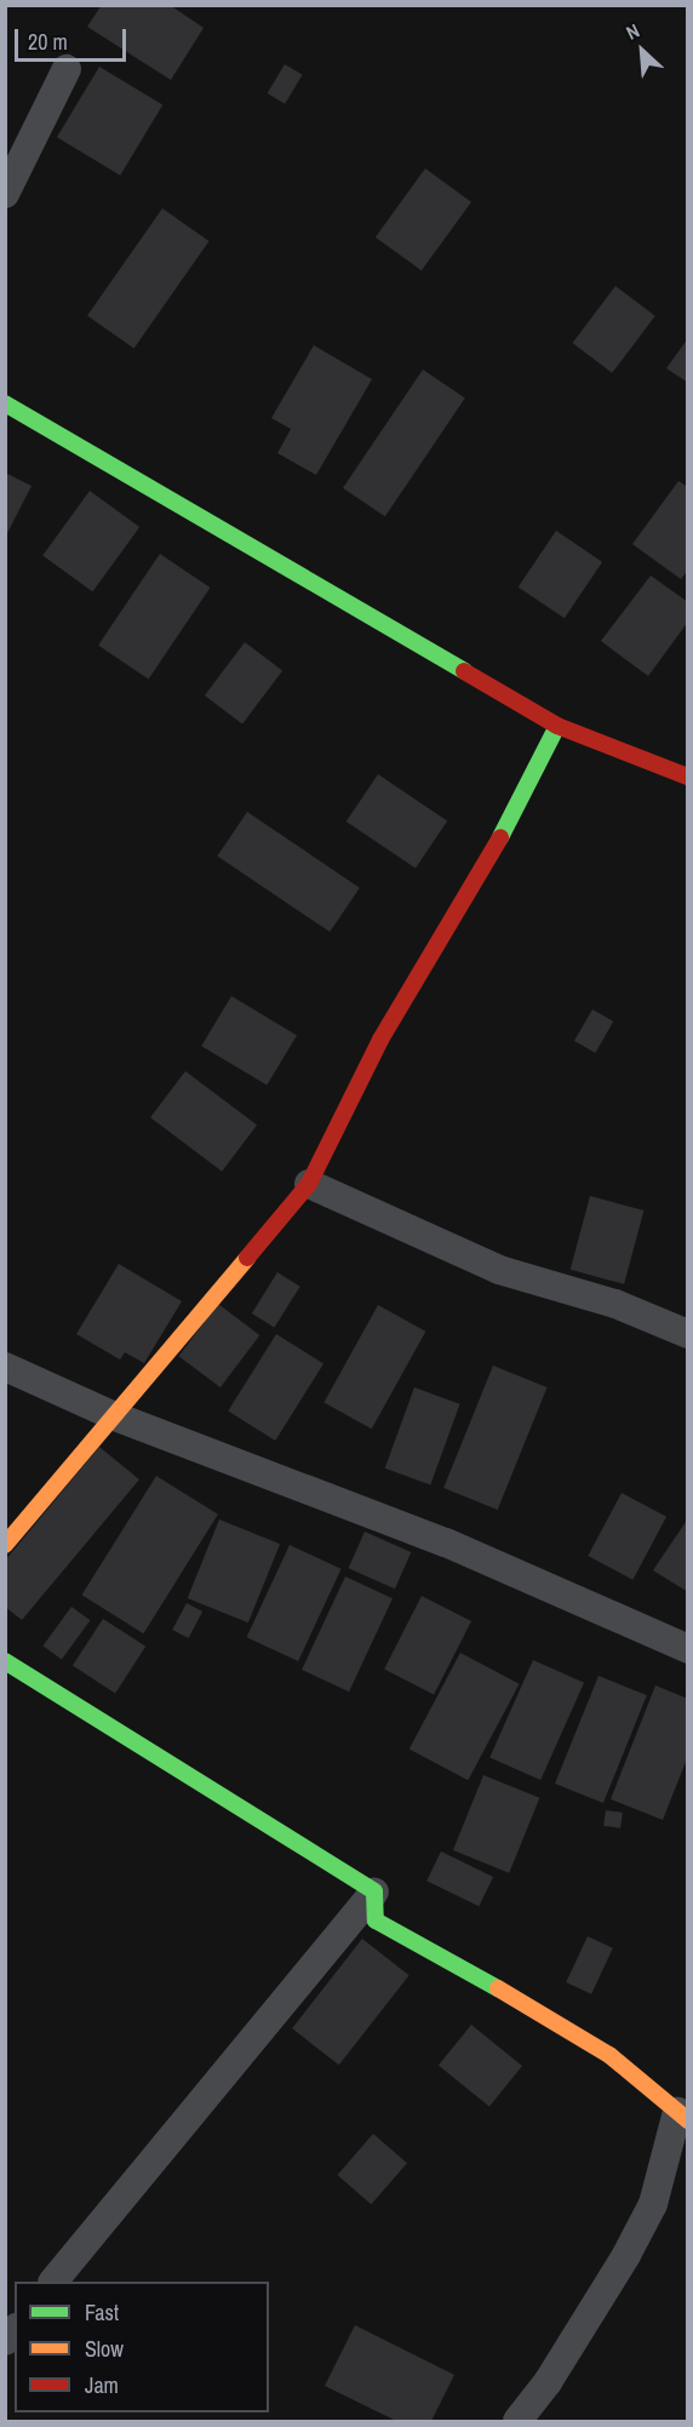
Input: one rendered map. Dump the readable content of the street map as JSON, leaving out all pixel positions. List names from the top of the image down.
{
  "legend": ["Fast", "Slow", "Jam"],
  "scale_bar": "20 m",
  "north": "top left"
}
